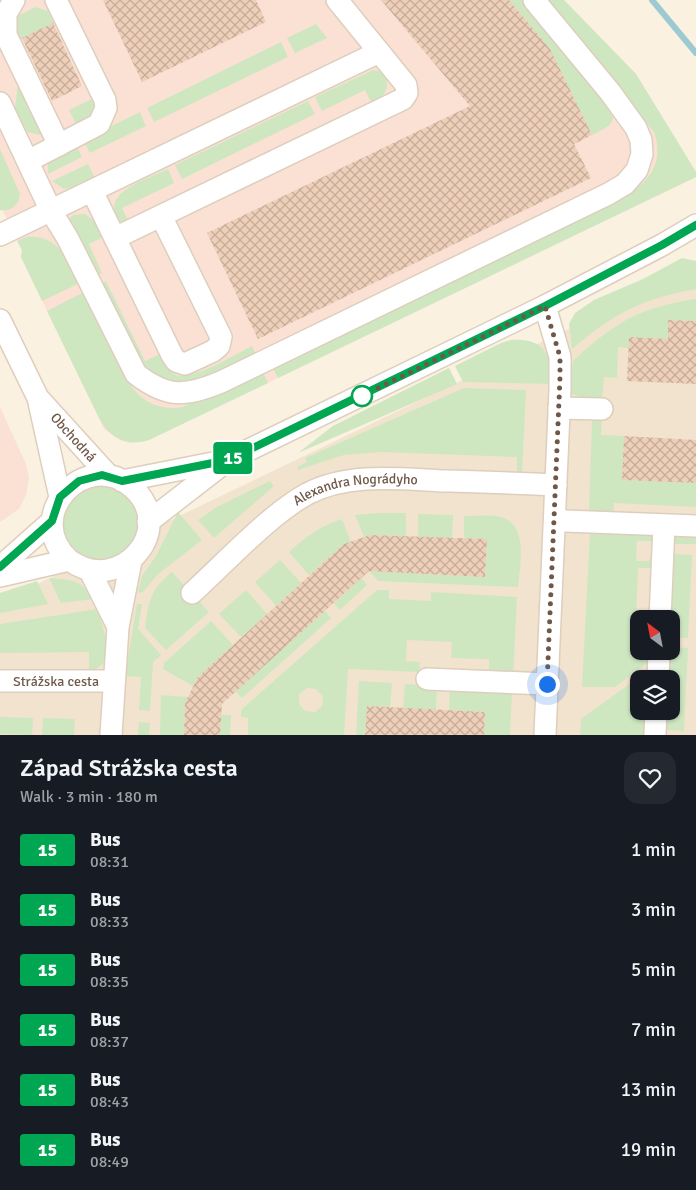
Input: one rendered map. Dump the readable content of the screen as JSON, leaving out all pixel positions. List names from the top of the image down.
{
  "streets": {
    "street": ["Obchodná", "Alexandra Nográdyho", "Strážska cesta"]
  },
  "lines": ["bus line 15"],
  "north": "top left",
  "page": {
    "on_map": "15",
    "heading": ["Západ Strážska cesta", "Walk · 3 min · 180 m"],
    "list": [
      {
        "mark": "15",
        "name": "Bus",
        "note": "08:31",
        "value": "1 min"
      },
      {
        "mark": "15",
        "name": "Bus",
        "note": "08:33",
        "value": "3 min"
      },
      {
        "mark": "15",
        "name": "Bus",
        "note": "08:35",
        "value": "5 min"
      },
      {
        "mark": "15",
        "name": "Bus",
        "note": "08:37",
        "value": "7 min"
      },
      {
        "mark": "15",
        "name": "Bus",
        "note": "08:43",
        "value": "13 min"
      },
      {
        "mark": "15",
        "name": "Bus",
        "note": "08:49",
        "value": "19 min"
      }
    ]
  }
}
